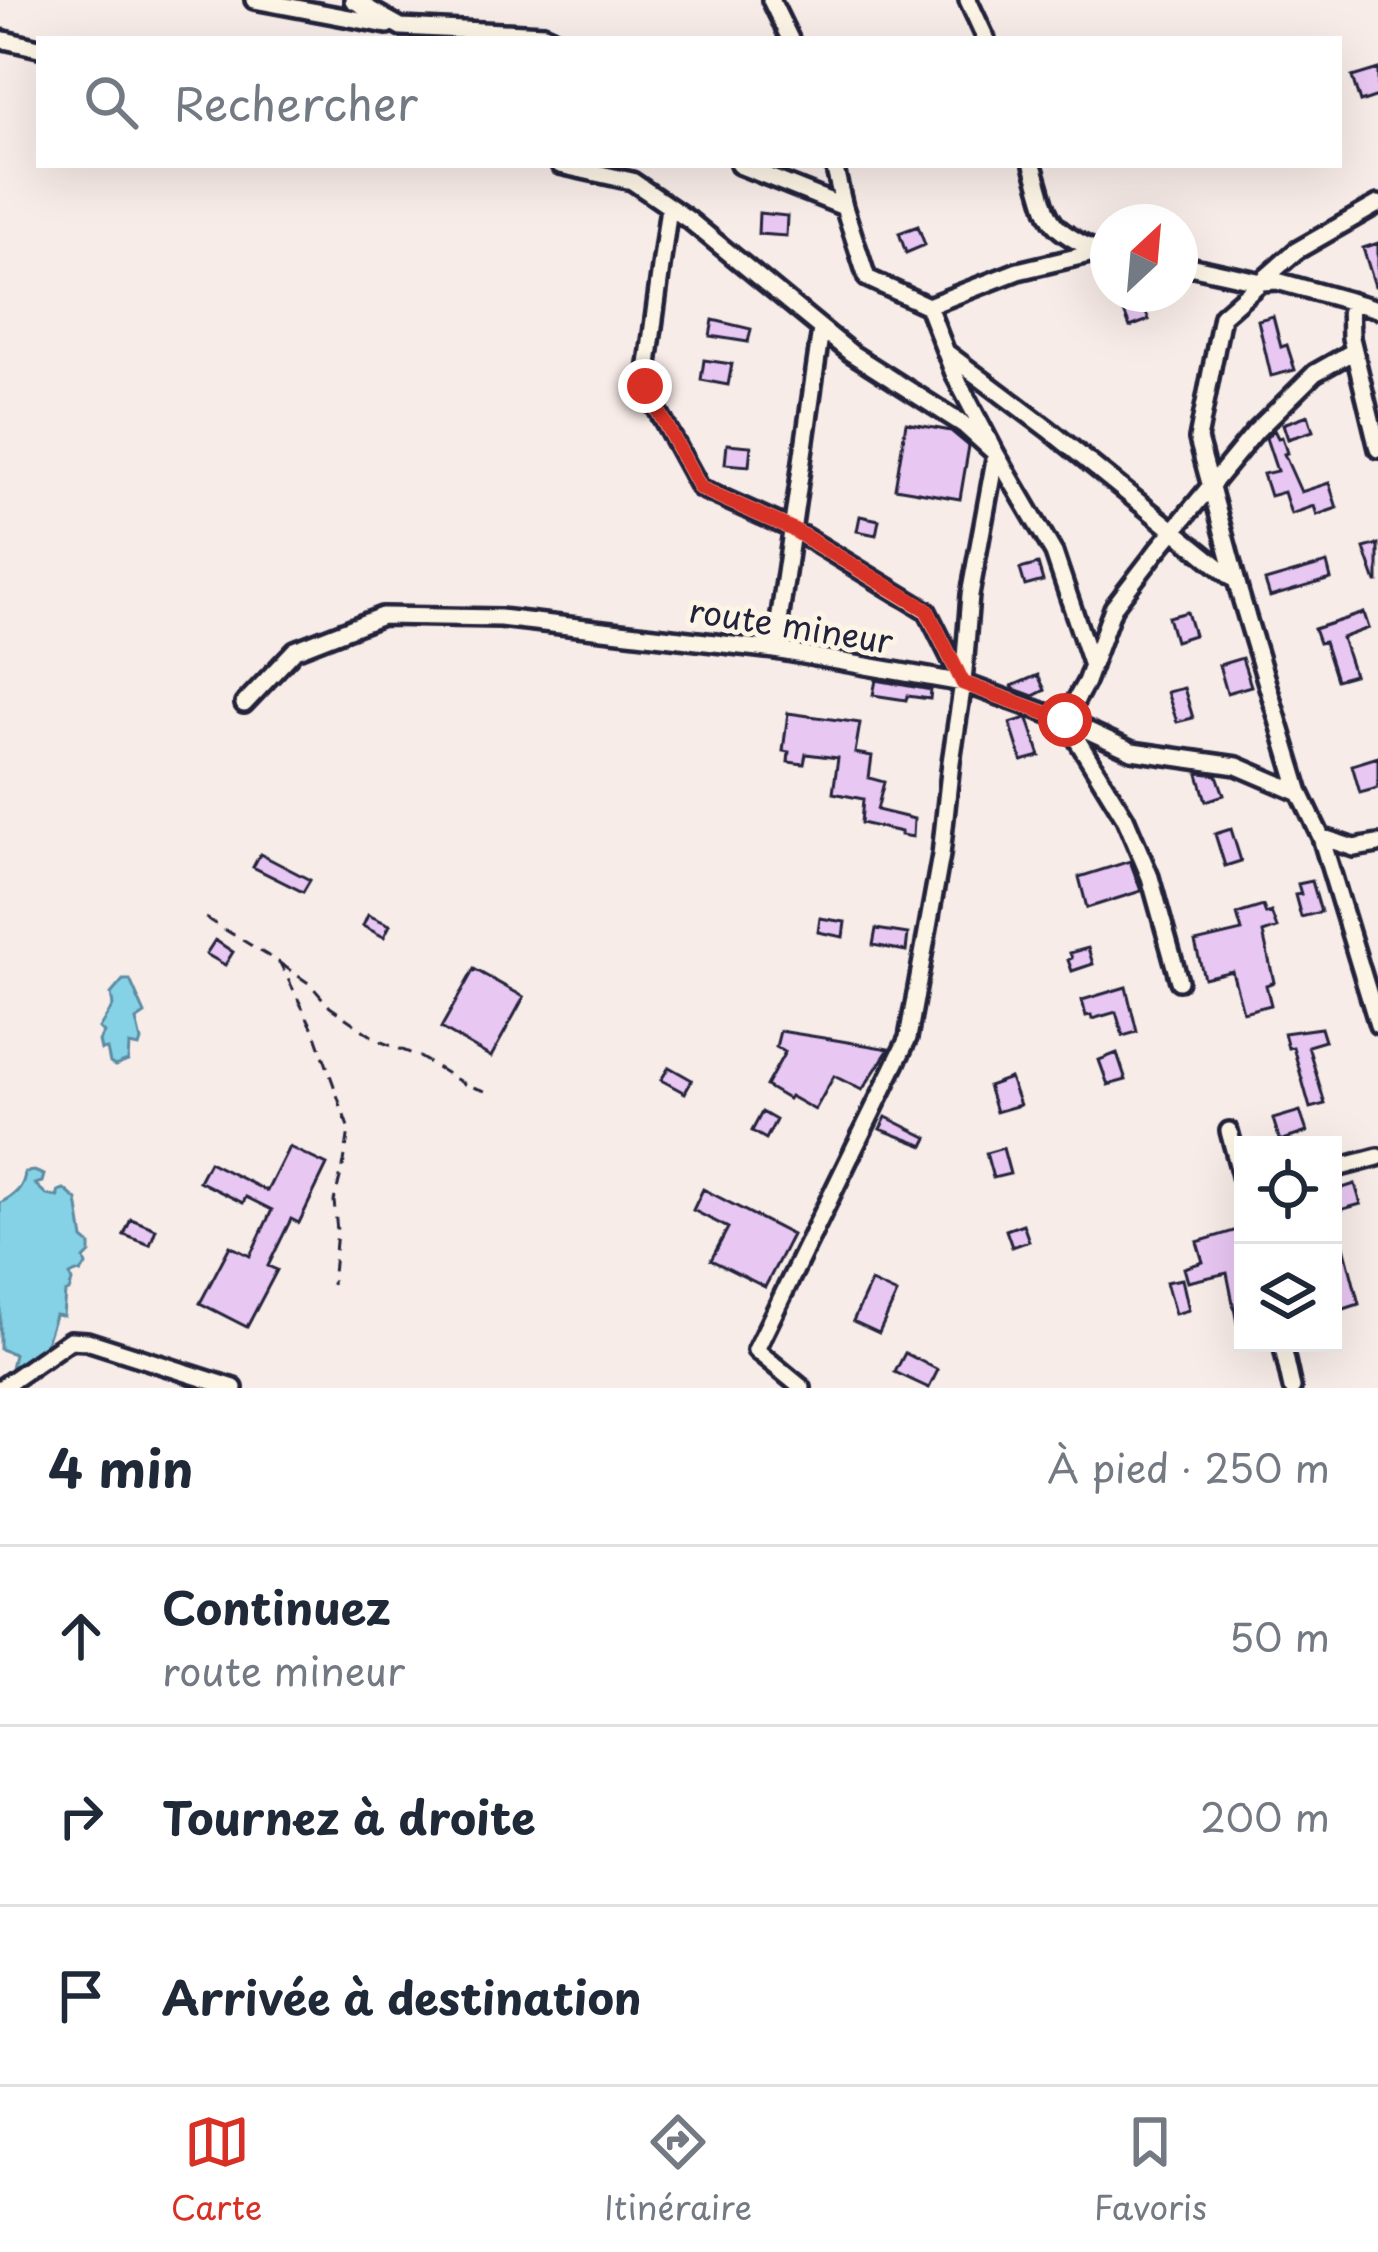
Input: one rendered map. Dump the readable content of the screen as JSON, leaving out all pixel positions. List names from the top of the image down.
{
  "streets": {
    "street": ["route mineur"]
  },
  "north": "top right",
  "page": {
    "search": "Rechercher",
    "heading": ["4 min", "À pied · 250 m"],
    "list": [
      ["Continuez", "route mineur", "50 m"],
      ["Tournez à droite", "200 m"],
      "Arrivée à destination"
    ],
    "nav": ["Carte", "Itinéraire", "Favoris"]
  }
}
